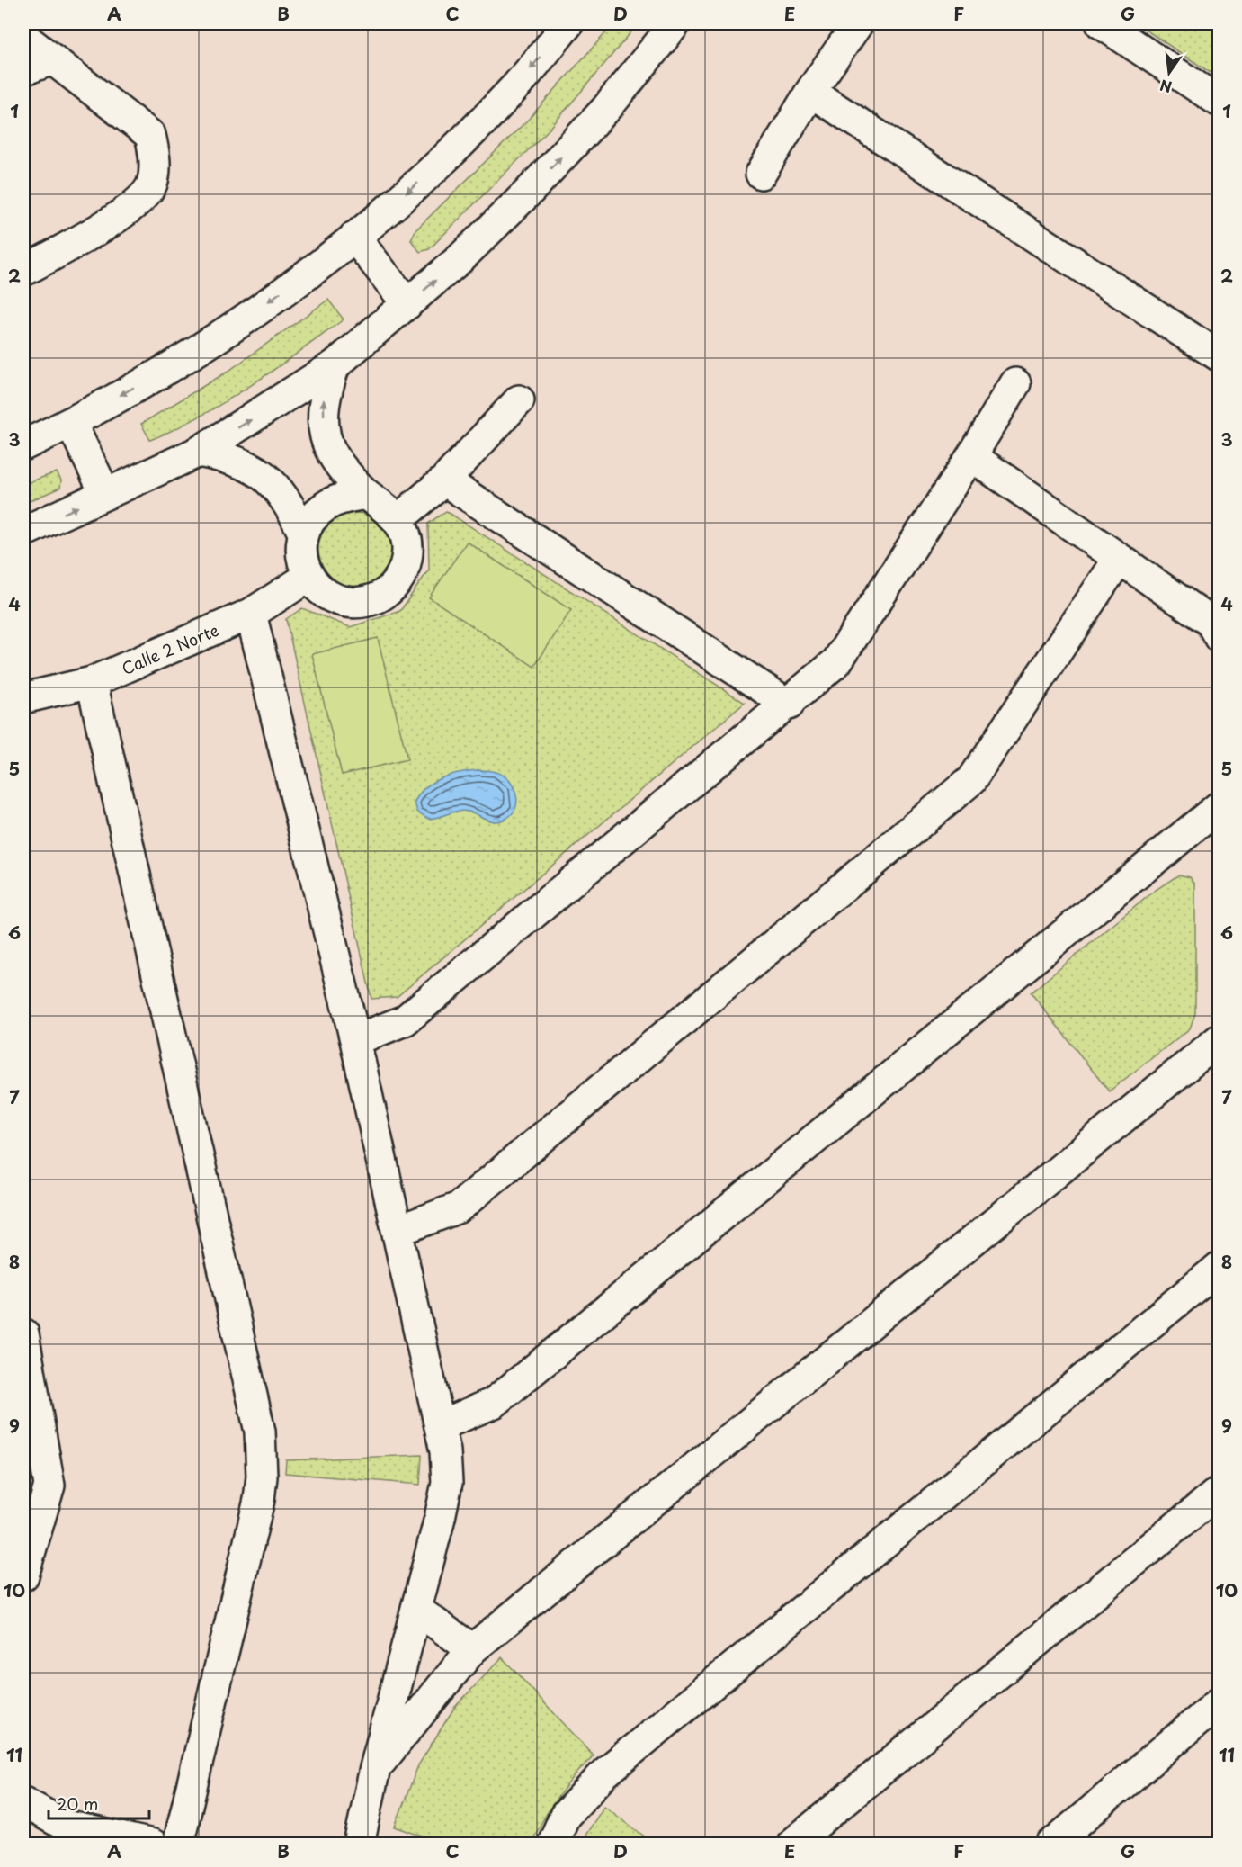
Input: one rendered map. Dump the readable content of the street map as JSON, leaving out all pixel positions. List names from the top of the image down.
{
  "streets": {
    "street": ["Calle 2 Norte"]
  },
  "scale_bar": "20 m",
  "north": "bottom",
  "grid": {
    "columns": [
      "A",
      "B",
      "C",
      "D",
      "E",
      "F",
      "G"
    ],
    "rows": [
      "1",
      "2",
      "3",
      "4",
      "5",
      "6",
      "7",
      "8",
      "9",
      "10",
      "11"
    ]
  }
}
